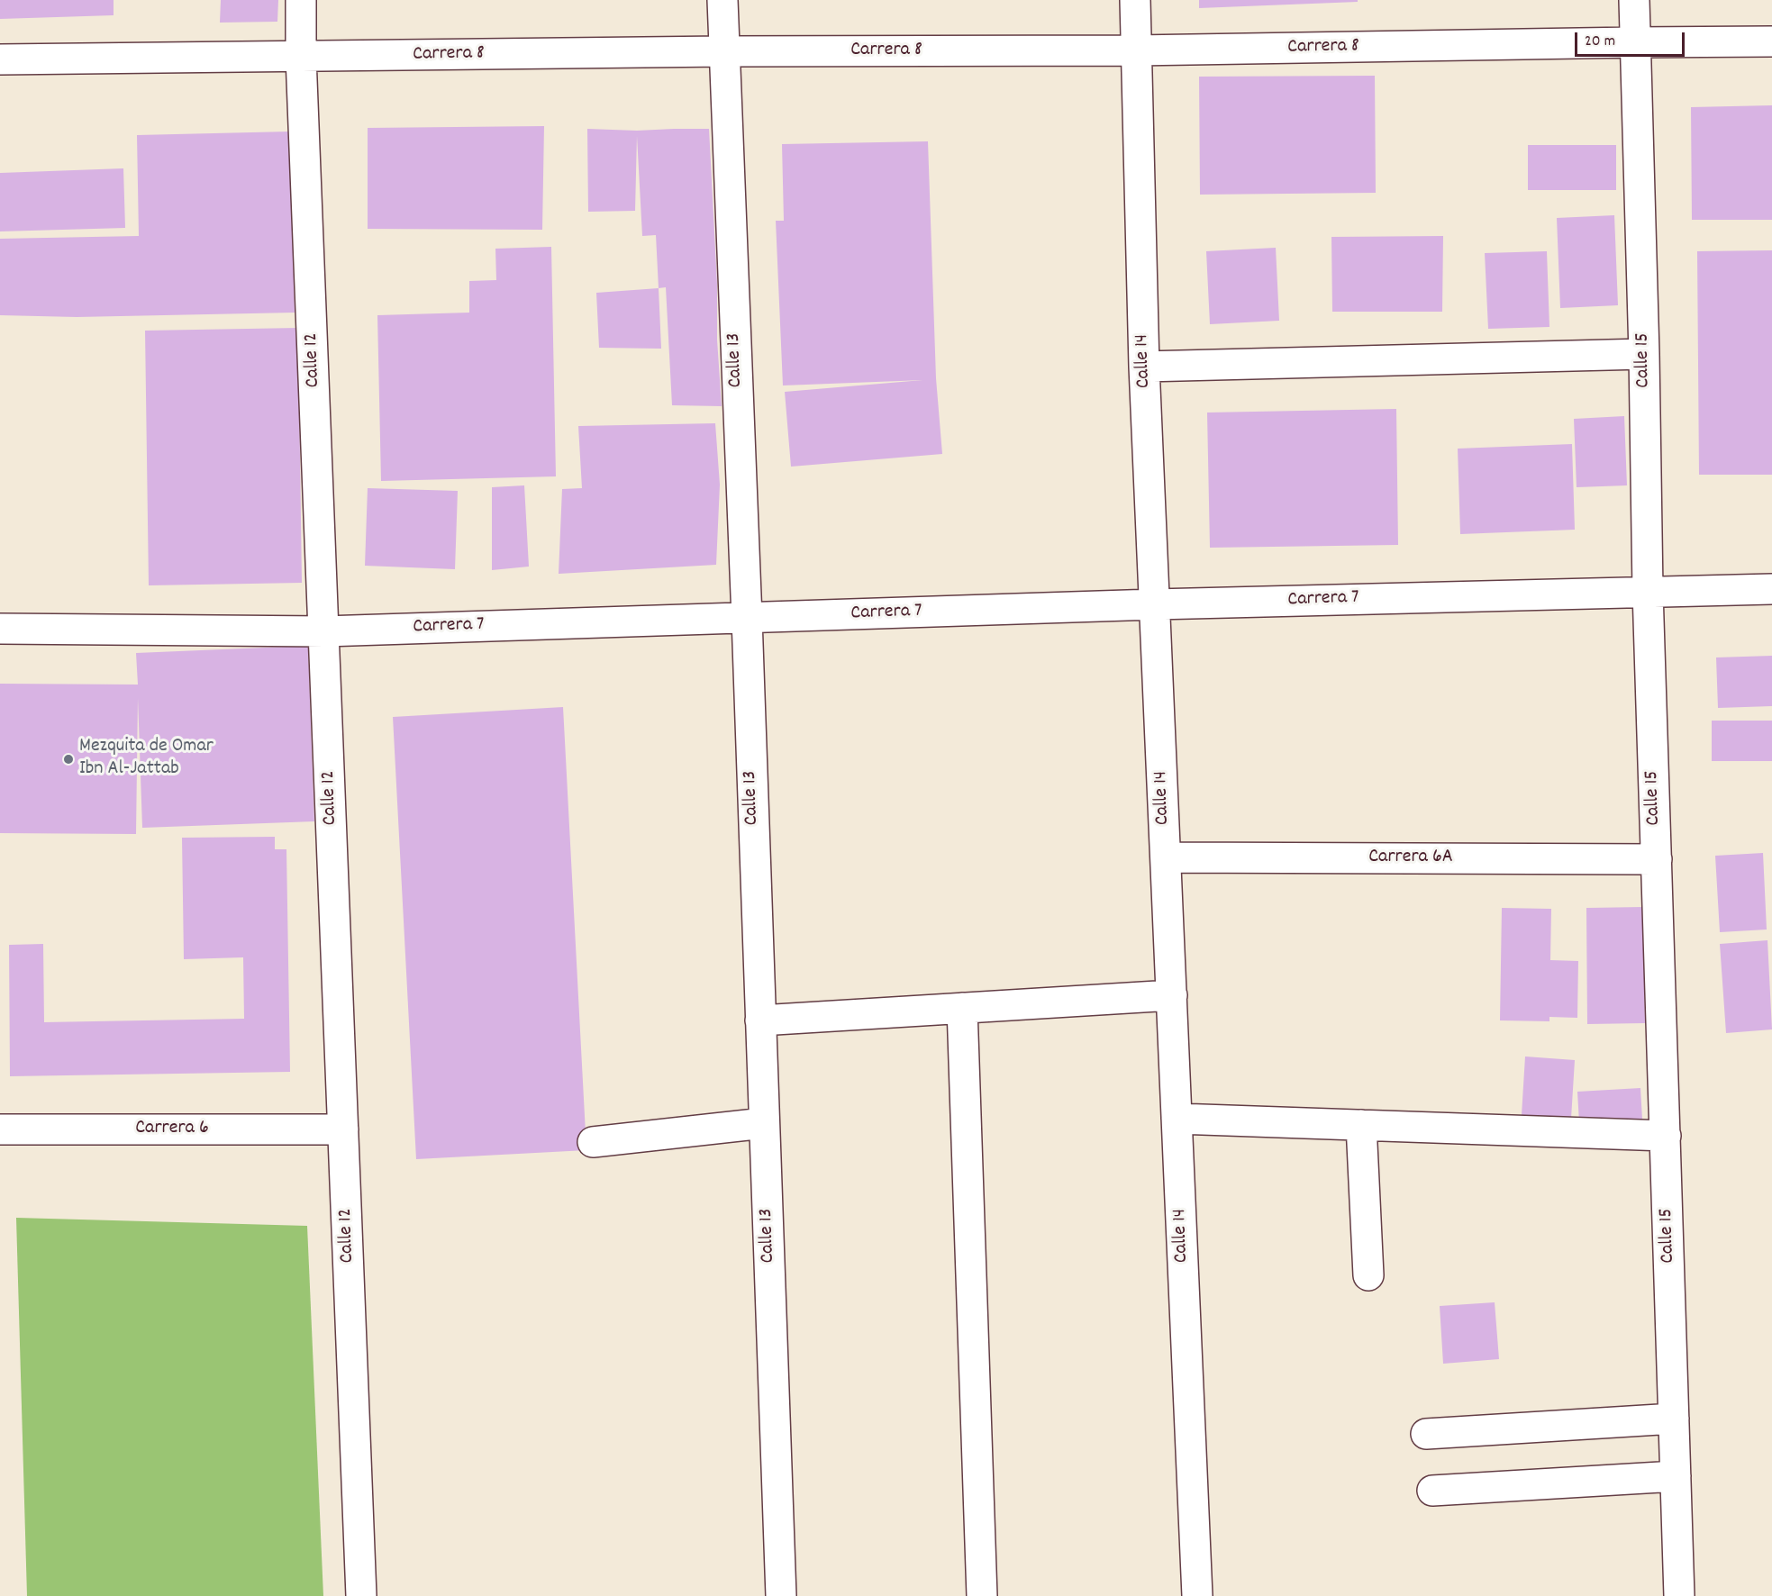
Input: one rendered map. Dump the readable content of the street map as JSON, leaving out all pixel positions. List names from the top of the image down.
{
  "streets": {
    "street": [
      "Carrera 8",
      "Calle 12",
      "Calle 13",
      "Calle 15",
      "Calle 14",
      "Carrera 7",
      "Carrera 6A",
      "Carrera 6"
    ]
  },
  "crossings": [
    ["Carrera 8", "Calle 12"],
    ["Carrera 8", "Calle 13"],
    ["Carrera 8", "Calle 15"],
    ["Carrera 8", "Calle 14"],
    ["Calle 12", "Carrera 7"],
    ["Calle 12", "Carrera 6"],
    ["Calle 13", "Carrera 7"],
    ["Calle 15", "Carrera 7"],
    ["Calle 15", "Carrera 6A"],
    ["Calle 14", "Carrera 7"],
    ["Calle 14", "Carrera 6A"]
  ],
  "places": ["Mezquita de Omar Ibn Al-Jattab"],
  "scale_bar": "20 m"
}
